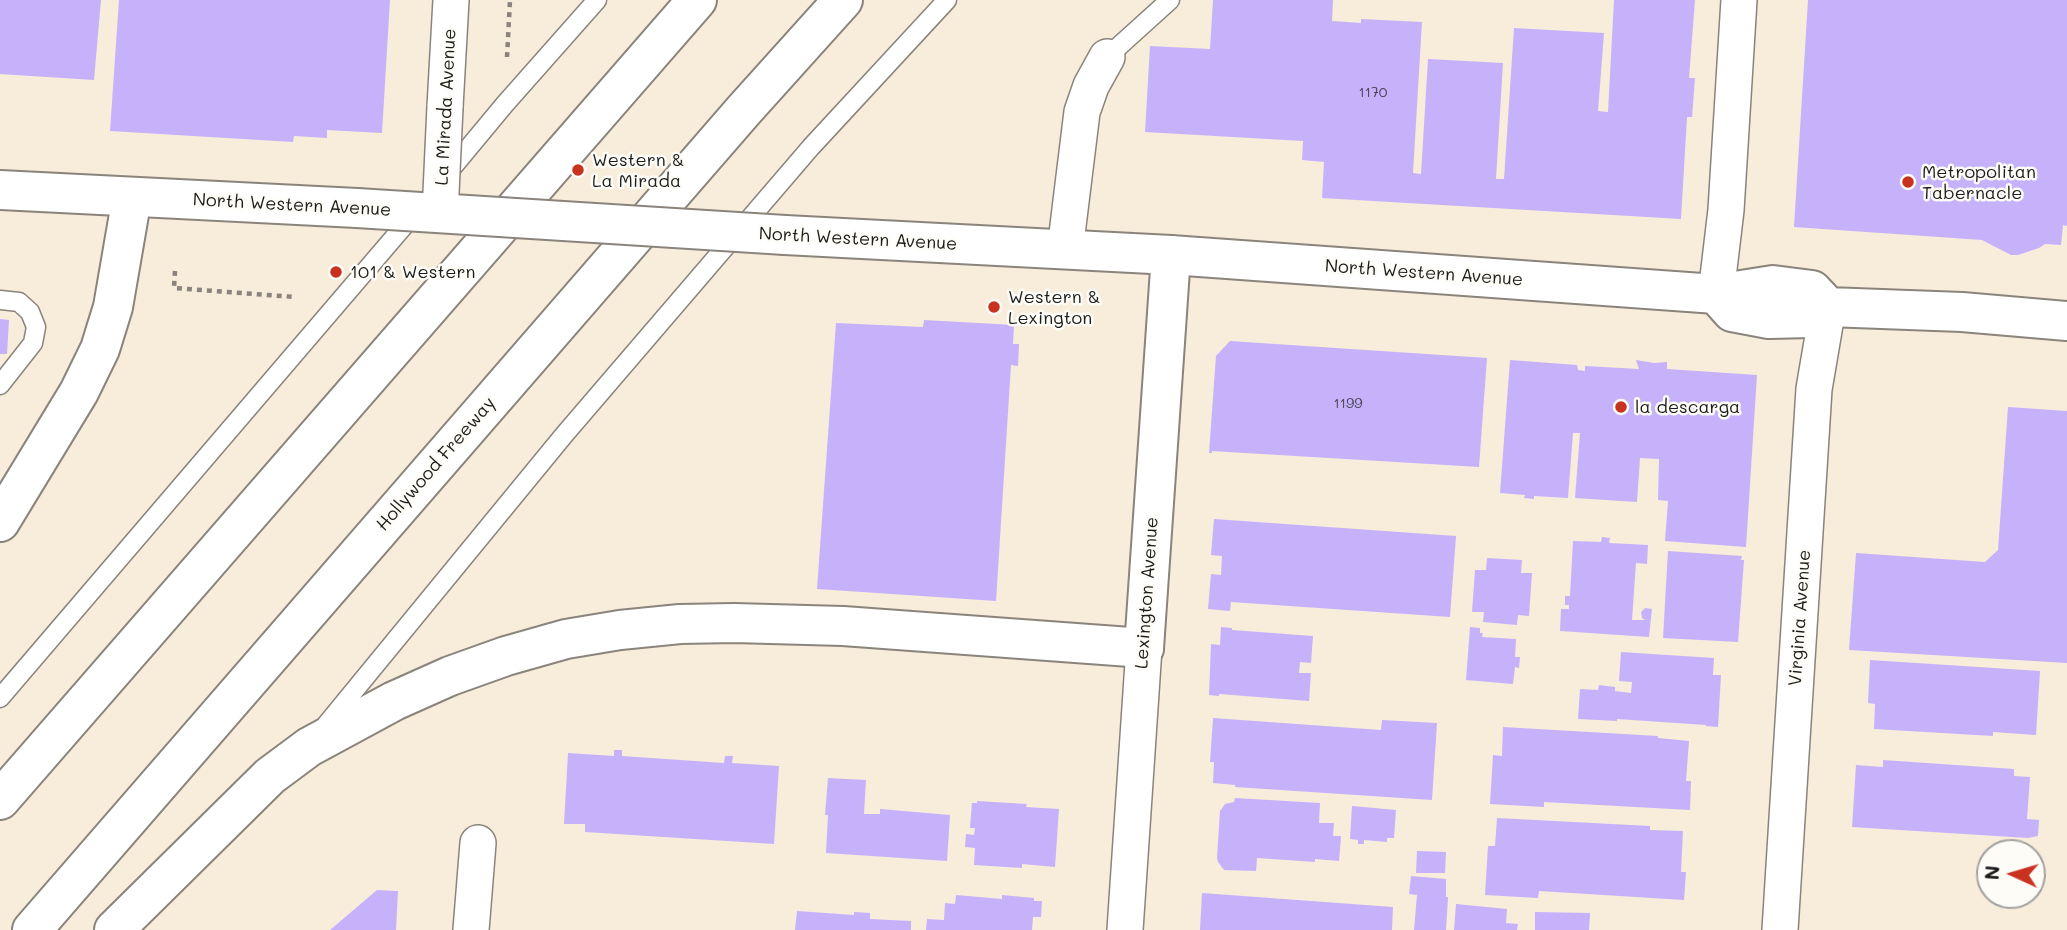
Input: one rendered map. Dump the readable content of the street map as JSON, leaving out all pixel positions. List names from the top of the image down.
{
  "streets": {
    "main road": ["North Western Avenue", "Hollywood Freeway", "Lexington Avenue"],
    "street": ["La Mirada Avenue", "Virginia Avenue"]
  },
  "crossings": [
    ["La Mirada Avenue", "North Western Avenue"],
    ["North Western Avenue", "Lexington Avenue"]
  ],
  "places": [
    "Western & La Mirada",
    "Metropolitan Tabernacle",
    "101 & Western",
    "Western & Lexington",
    "la descarga"
  ],
  "house_numbers": ["1170", "1199"],
  "north": "left"
}
